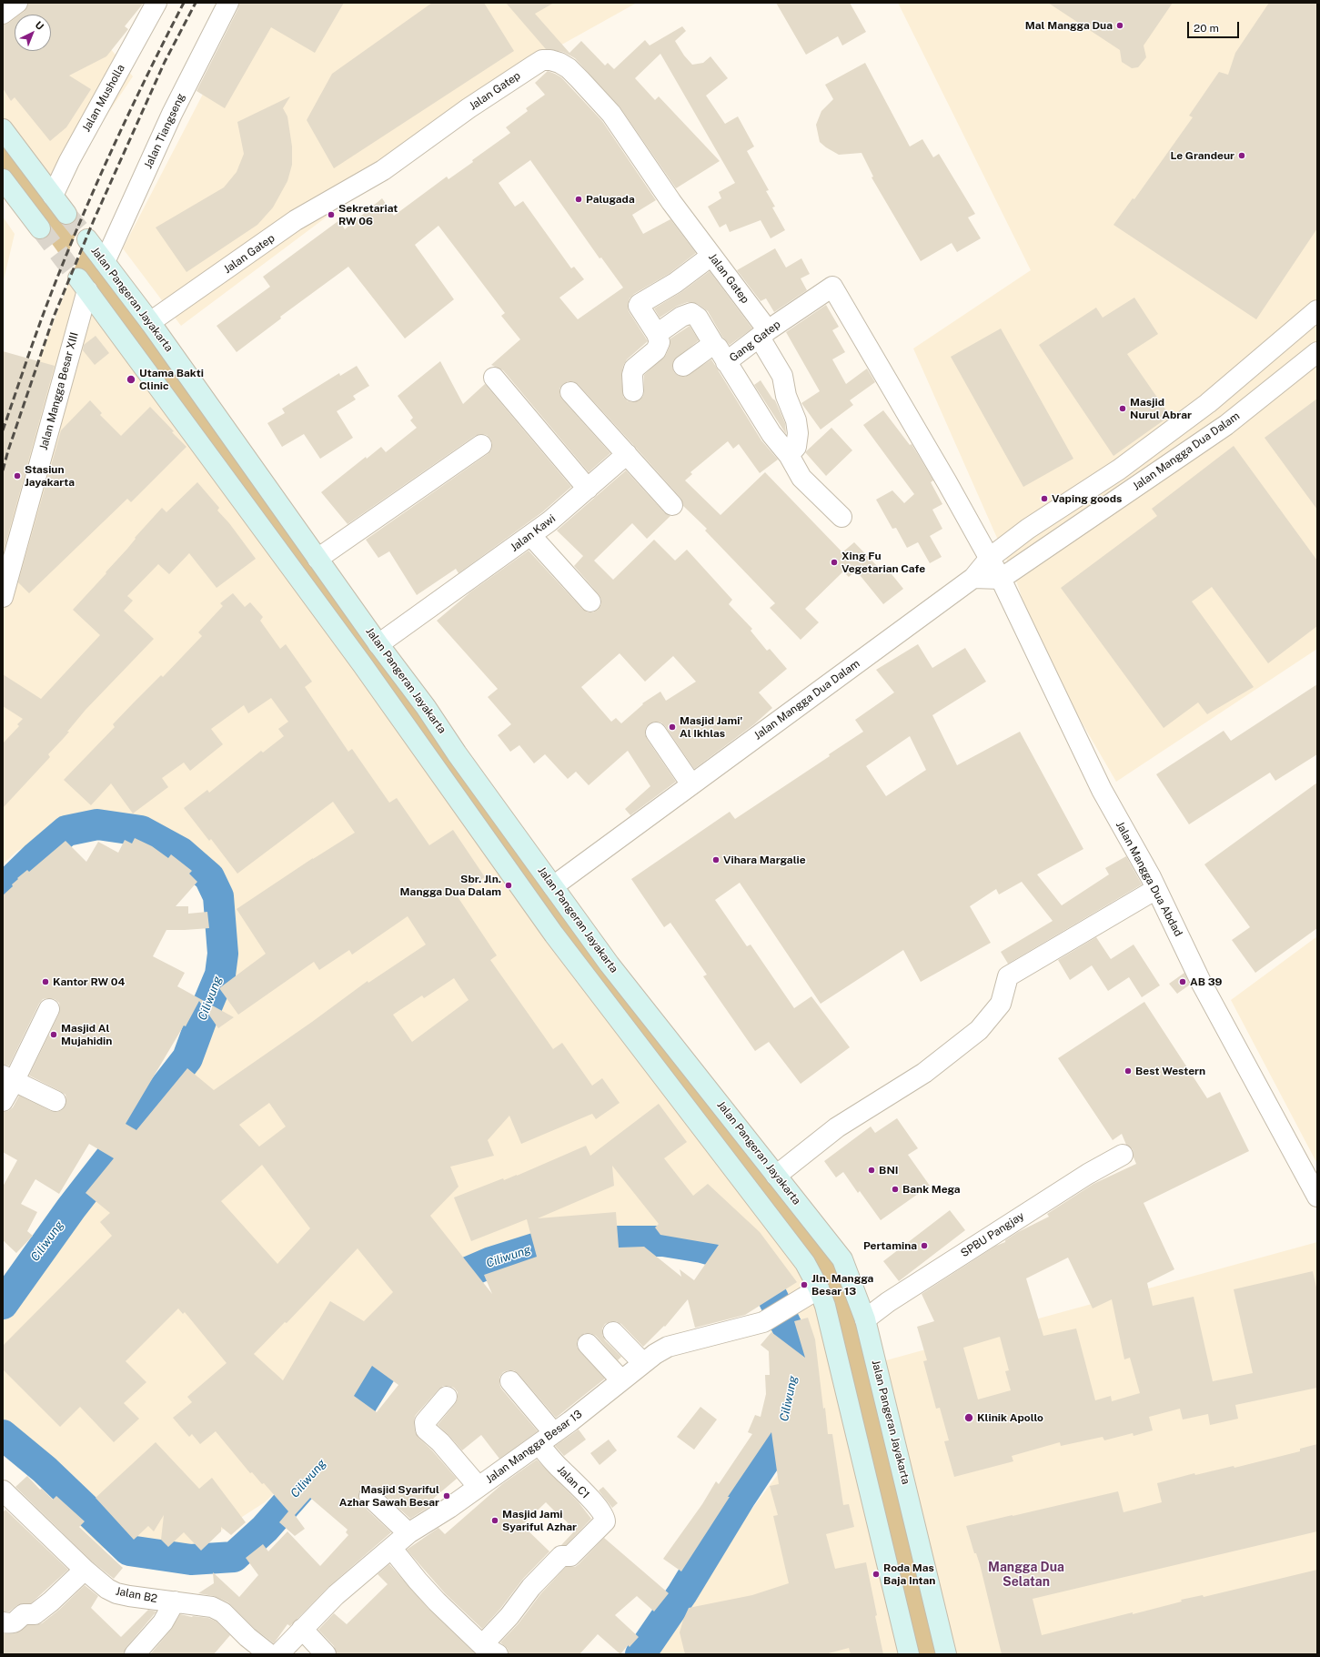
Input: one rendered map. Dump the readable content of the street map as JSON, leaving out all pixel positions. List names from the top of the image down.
{
  "streets": {
    "main road": ["Jalan Pangeran Jayakarta"],
    "street": [
      "Jalan Gatep",
      "Jalan Musholla",
      "Jalan Tiangseng",
      "Gang Gatep",
      "Jalan Mangga Besar XIII",
      "Jalan Mangga Dua Dalam",
      "Jalan Kawi",
      "Jalan Mangga Dua Abdad",
      "SPBU Pangjay",
      "Jalan Mangga Besar 13",
      "Jalan C1",
      "Jalan B2"
    ]
  },
  "crossings": [
    ["Jalan Gatep", "Jalan Pangeran Jayakarta"],
    ["Jalan Gatep", "Gang Gatep"],
    ["Jalan Tiangseng", "Jalan Pangeran Jayakarta"],
    ["Jalan Pangeran Jayakarta", "Jalan Mangga Dua Dalam"],
    ["Jalan Pangeran Jayakarta", "Jalan Kawi"],
    ["Jalan Pangeran Jayakarta", "SPBU Pangjay"],
    ["Gang Gatep", "Jalan Mangga Dua Abdad"],
    ["Jalan Mangga Dua Dalam", "Jalan Mangga Dua Abdad"],
    ["Jalan Mangga Besar 13", "Jalan C1"]
  ],
  "districts": ["Mangga Dua Selatan"],
  "water": ["Ciliwung"],
  "places": [
    "Mal Mangga Dua",
    "Le Grandeur",
    "Palugada",
    "Sekretariat RW 06",
    "Utama Bakti Clinic",
    "Masjid Nurul Abrar",
    "Stasiun Jayakarta",
    "Vaping goods",
    "Xing Fu Vegetarian Cafe",
    "Masjid Jami' Al Ikhlas",
    "Vihara Margalie",
    "Sbr. Jln. Mangga Dua Dalam",
    "Kantor RW 04",
    "AB 39",
    "Masjid Al Mujahidin",
    "Best Western",
    "BNI",
    "Bank Mega",
    "Pertamina",
    "Jln. Mangga Besar 13",
    "Klinik Apollo",
    "Masjid Syariful Azhar Sawah Besar",
    "Masjid Jami Syariful Azhar",
    "Roda Mas Baja Intan"
  ],
  "scale_bar": "20 m",
  "north": "top right"
}
